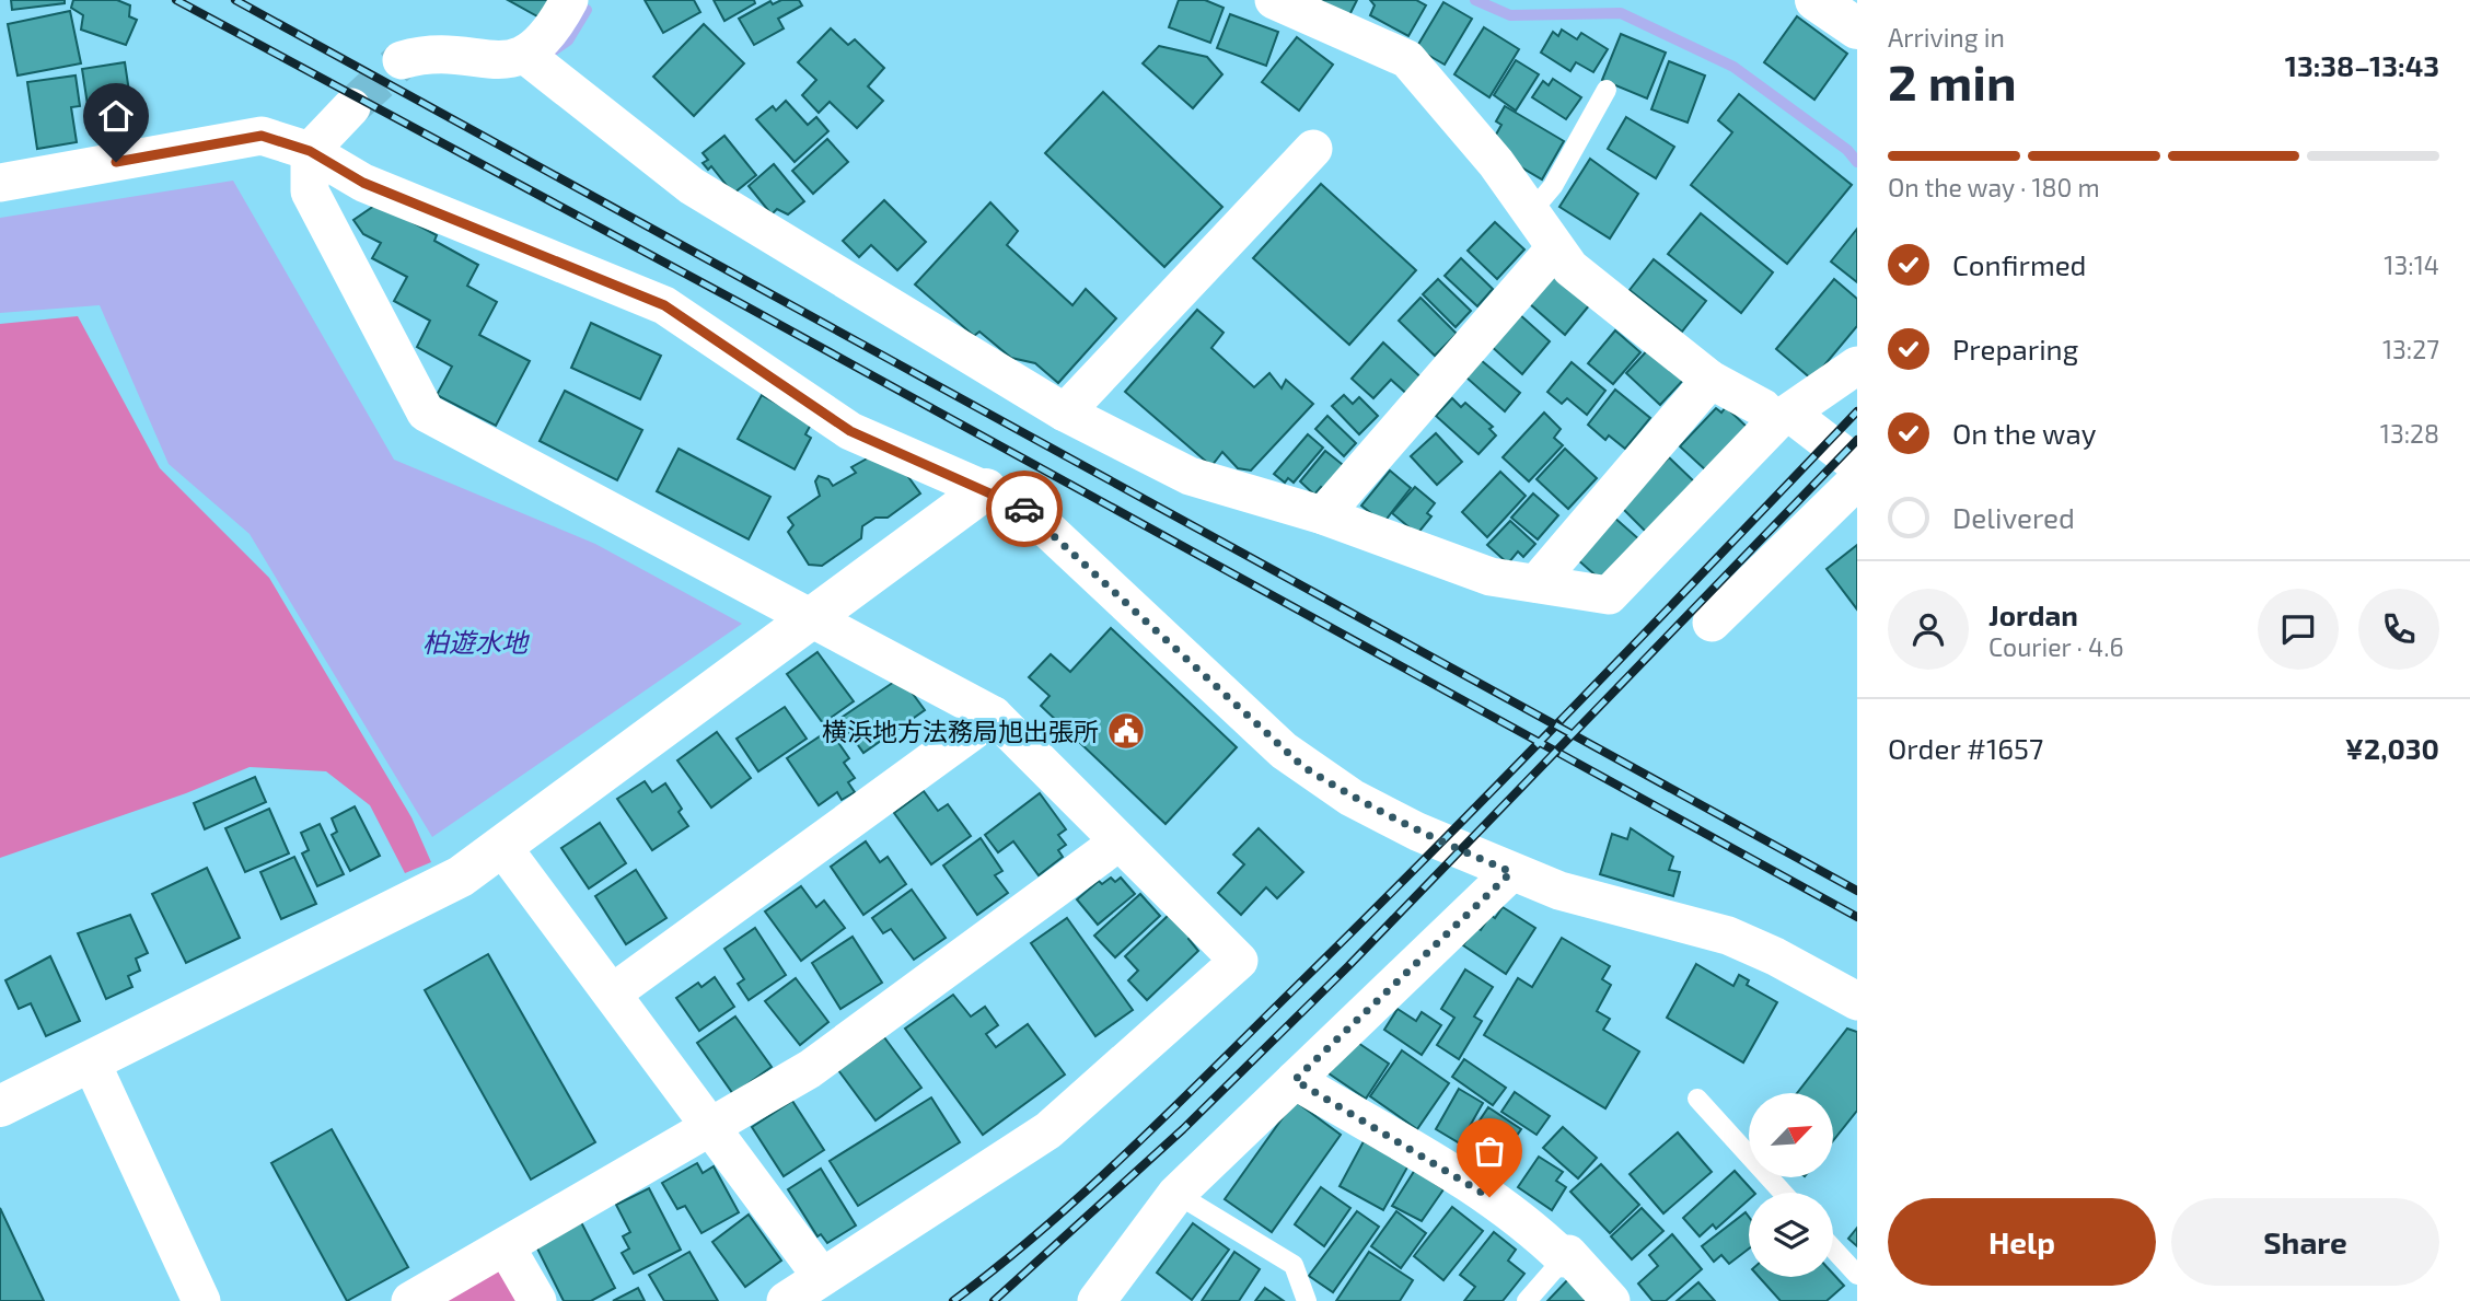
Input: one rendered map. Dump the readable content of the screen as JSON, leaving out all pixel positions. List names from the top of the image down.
{
  "water": ["柏遊水地"],
  "places": {
    "public building": ["横浜地方法務局旭出張所"]
  },
  "north": "top right",
  "page": {
    "heading": ["2 min", "Arriving in", "13:38–13:43"],
    "panel": [
      "Jordan",
      "Courier · 4.6",
      "Order #1657",
      "¥2,030"
    ],
    "bar": "On the way · 180 m",
    "list": [
      ["Confirmed", "13:14"],
      ["Preparing", "13:27"],
      ["On the way", "13:28"],
      "Delivered"
    ],
    "buttons": ["Help", "Share"]
  }
}
